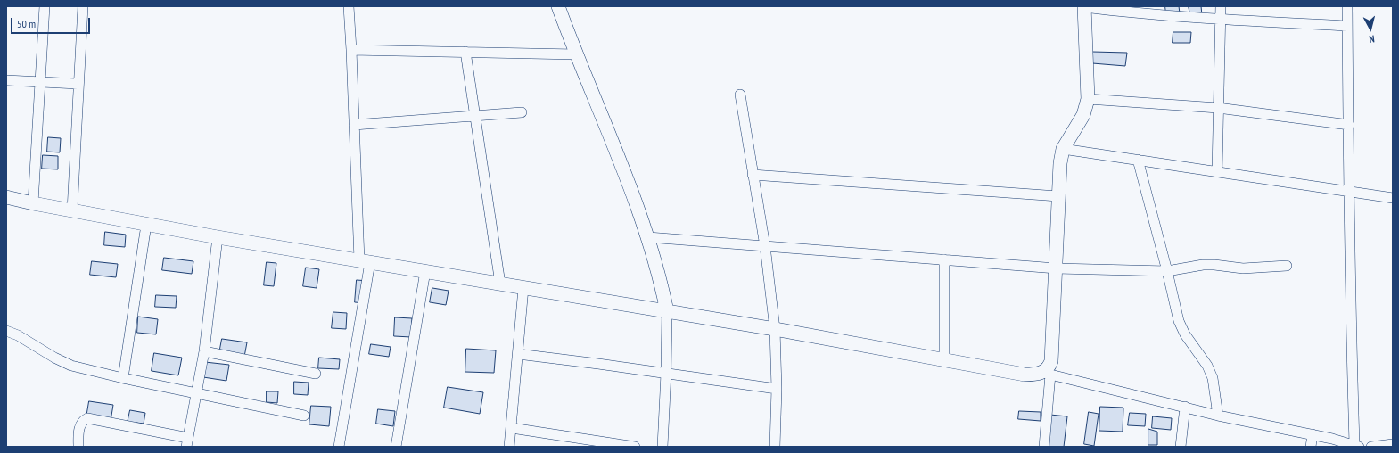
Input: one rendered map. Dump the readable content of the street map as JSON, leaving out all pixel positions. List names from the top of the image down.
{
  "scale_bar": "50 m",
  "north": "bottom"
}
